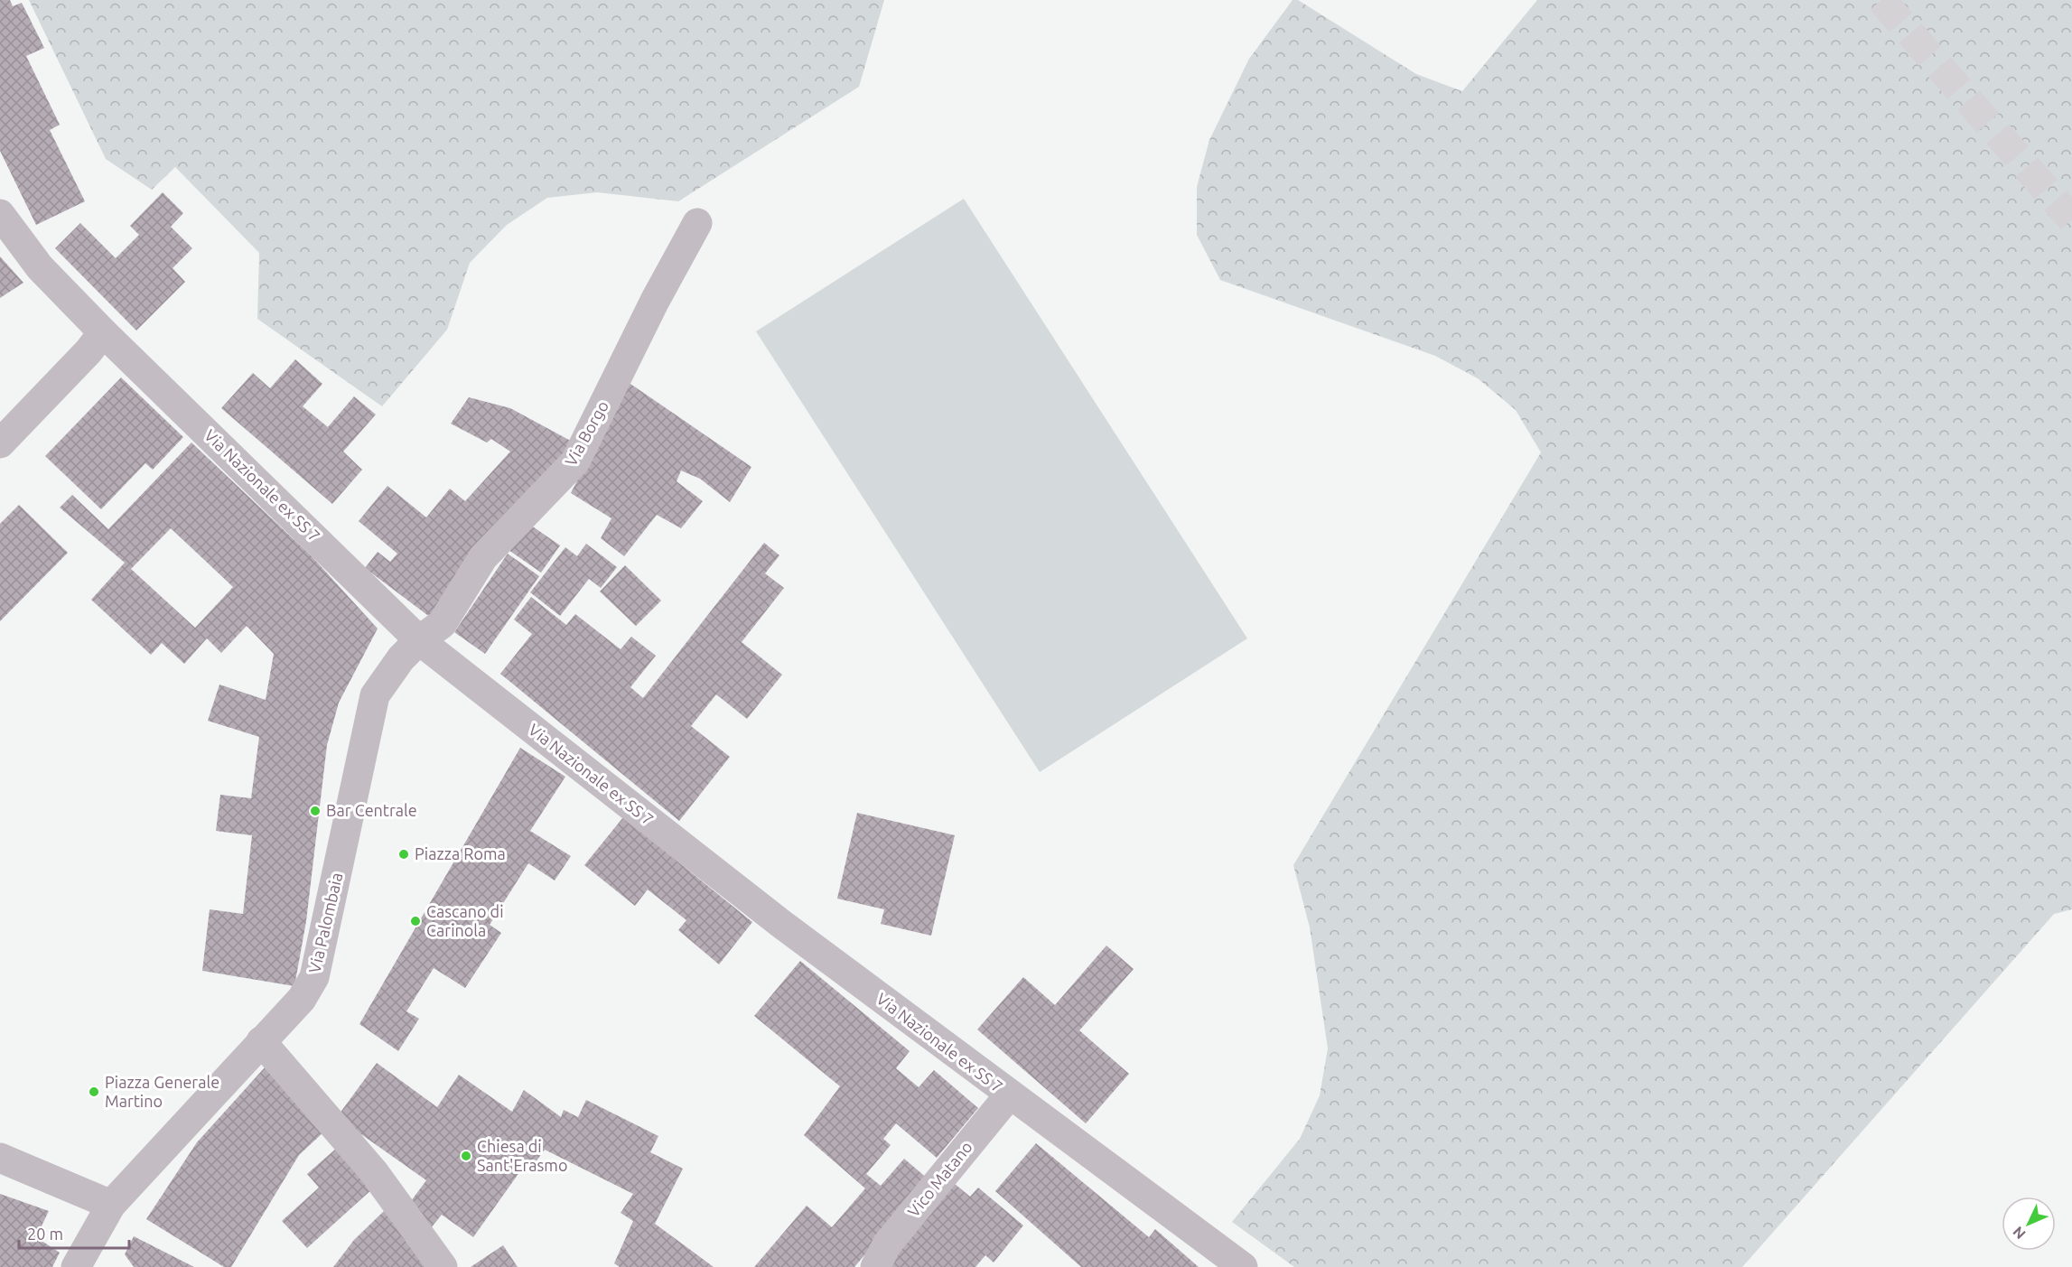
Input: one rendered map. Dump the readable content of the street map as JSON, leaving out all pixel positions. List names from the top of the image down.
{
  "streets": {
    "street": [
      "Via Borgo",
      "Via Nazionale ex SS 7",
      "Via Palombaia",
      "Vico Matano"
    ]
  },
  "crossings": [
    ["Via Borgo", "Via Nazionale ex SS 7"],
    ["Via Borgo", "Via Palombaia"],
    ["Via Nazionale ex SS 7", "Via Palombaia"],
    ["Via Nazionale ex SS 7", "Vico Matano"]
  ],
  "places": [
    "Bar Centrale",
    "Piazza Roma",
    "Cascano di Carinola",
    "Piazza Generale Martino",
    "Chiesa di Sant'Erasmo"
  ],
  "scale_bar": "20 m",
  "north": "bottom left"
}
